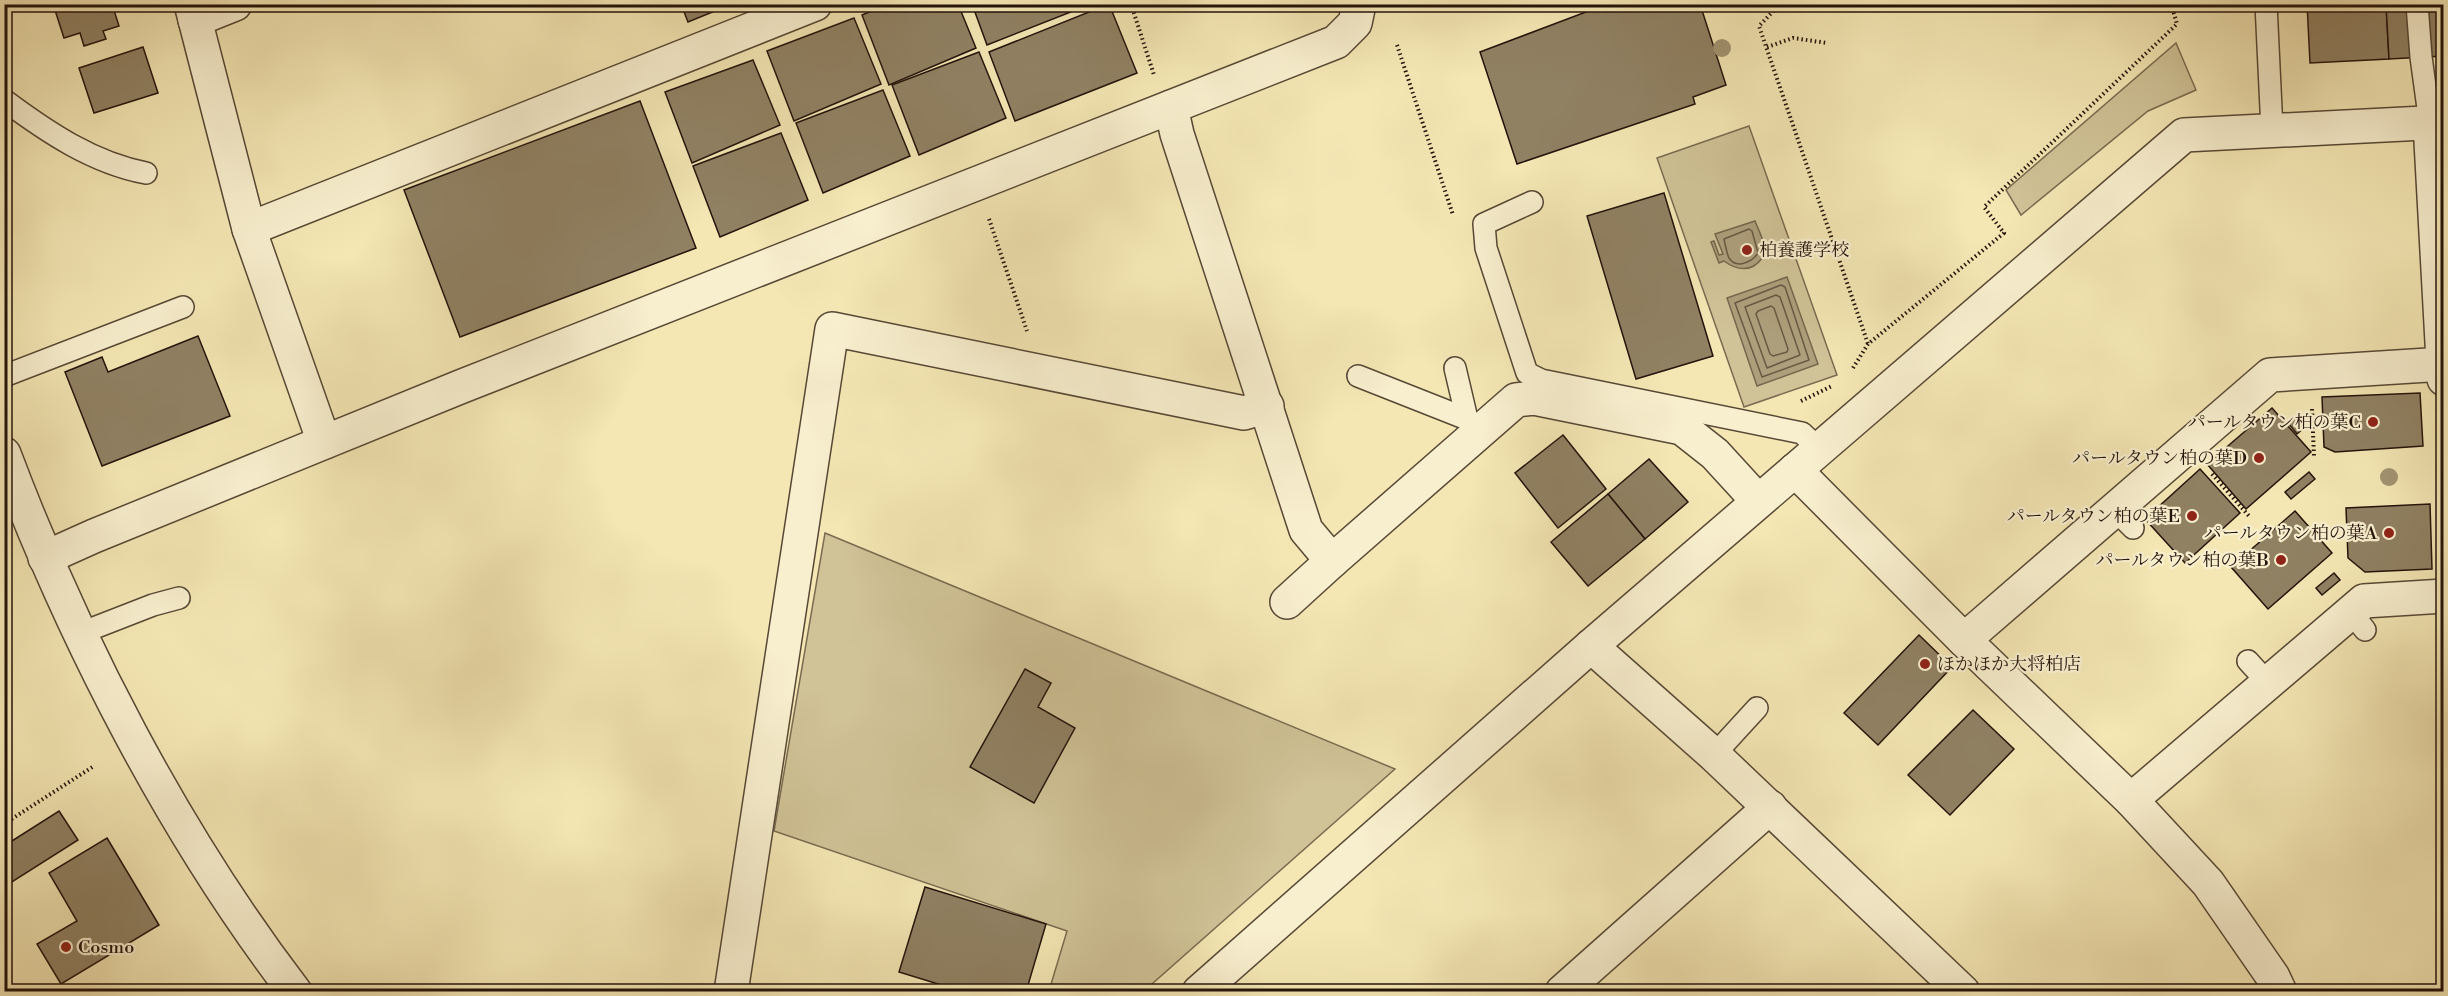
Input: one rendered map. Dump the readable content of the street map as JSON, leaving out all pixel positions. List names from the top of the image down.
{
  "places": [
    "柏養護学校",
    "パールタウン柏の葉C",
    "パールタウン柏の葉D",
    "パールタウン柏の葉E",
    "パールタウン柏の葉A",
    "パールタウン柏の葉B",
    "ほかほか大将柏店",
    "Cosmo"
  ]
}
